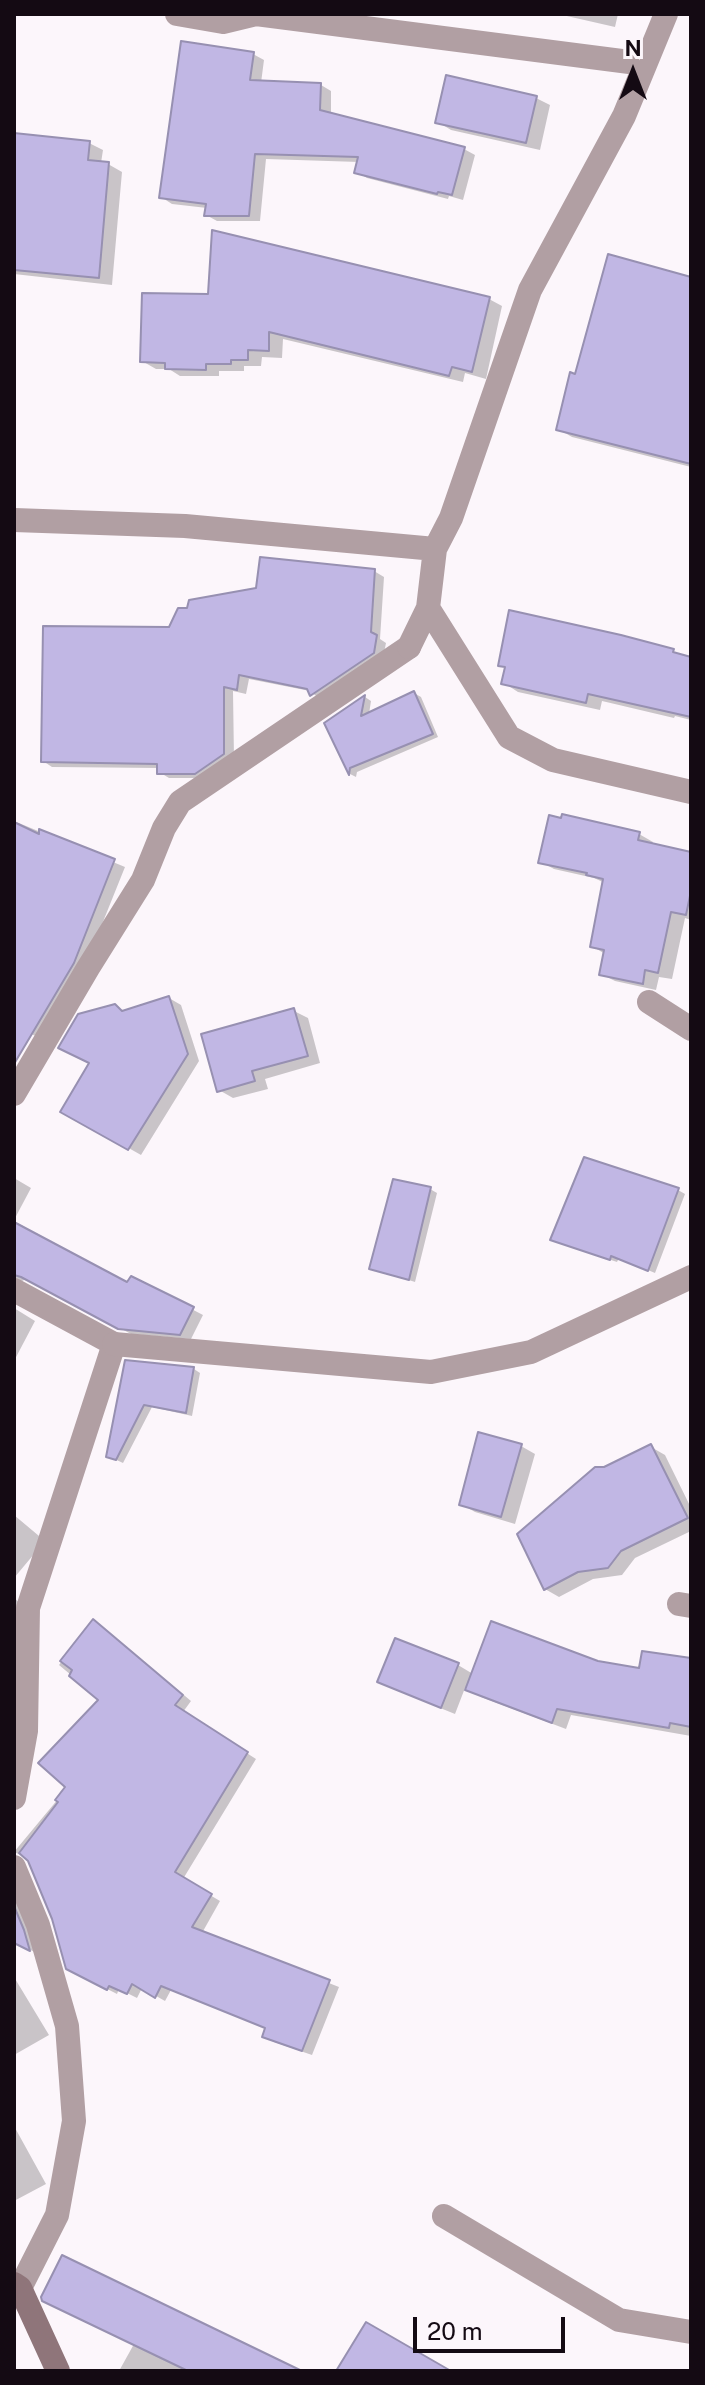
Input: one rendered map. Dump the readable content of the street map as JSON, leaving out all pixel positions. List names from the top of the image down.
{
  "scale_bar": "20 m",
  "north": "top"
}
